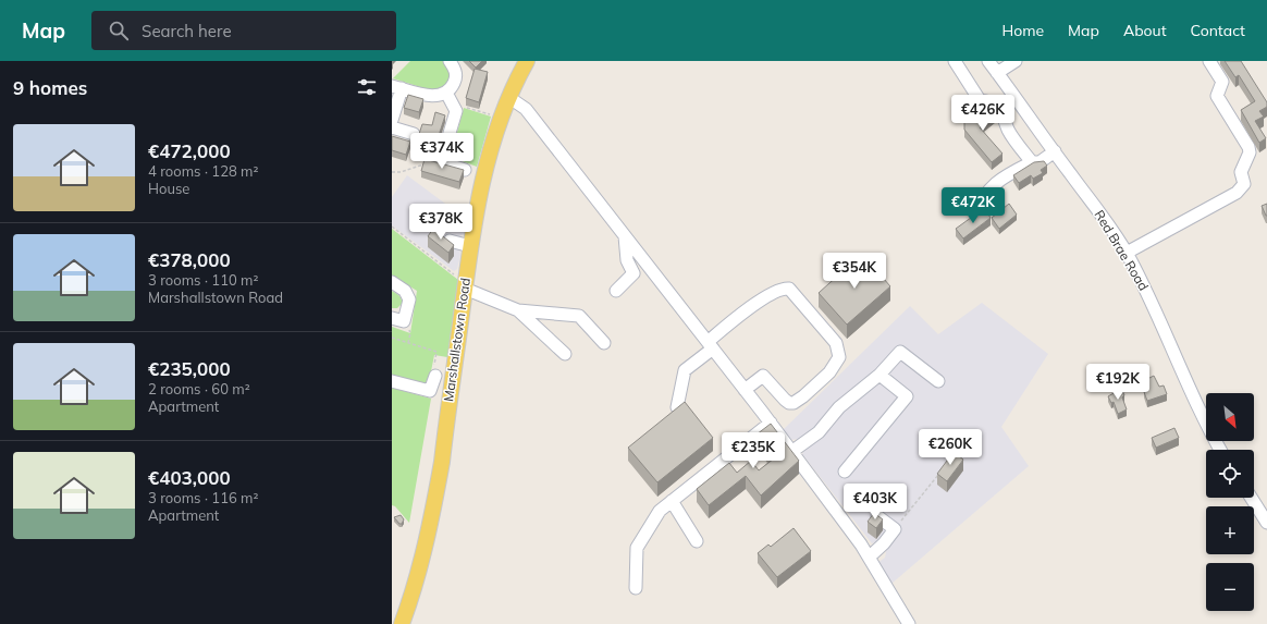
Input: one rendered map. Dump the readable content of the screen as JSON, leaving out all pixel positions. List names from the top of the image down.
{
  "streets": {
    "main road": ["Marshallstown Road"],
    "street": ["Red Brae Road"]
  },
  "north": "bottom right",
  "page": {
    "header": "Map",
    "search": "Search here",
    "nav": [
      "Home",
      "Map",
      "About",
      "Contact"
    ],
    "heading": "9 homes",
    "price": [
      "€426K",
      "€374K",
      "€472K",
      "€378K",
      "€354K",
      "€192K",
      "€260K",
      "€235K",
      "€403K"
    ],
    "list": [
      {
        "name": "€472,000",
        "note": "4 rooms · 128 m² · House"
      },
      {
        "name": "€378,000",
        "note": "3 rooms · 110 m² · Marshallstown Road"
      },
      {
        "name": "€235,000",
        "note": "2 rooms · 60 m² · Apartment"
      },
      {
        "name": "€403,000",
        "note": "3 rooms · 116 m² · Apartment"
      }
    ],
    "map_buttons": ["+", "−"]
  }
}
